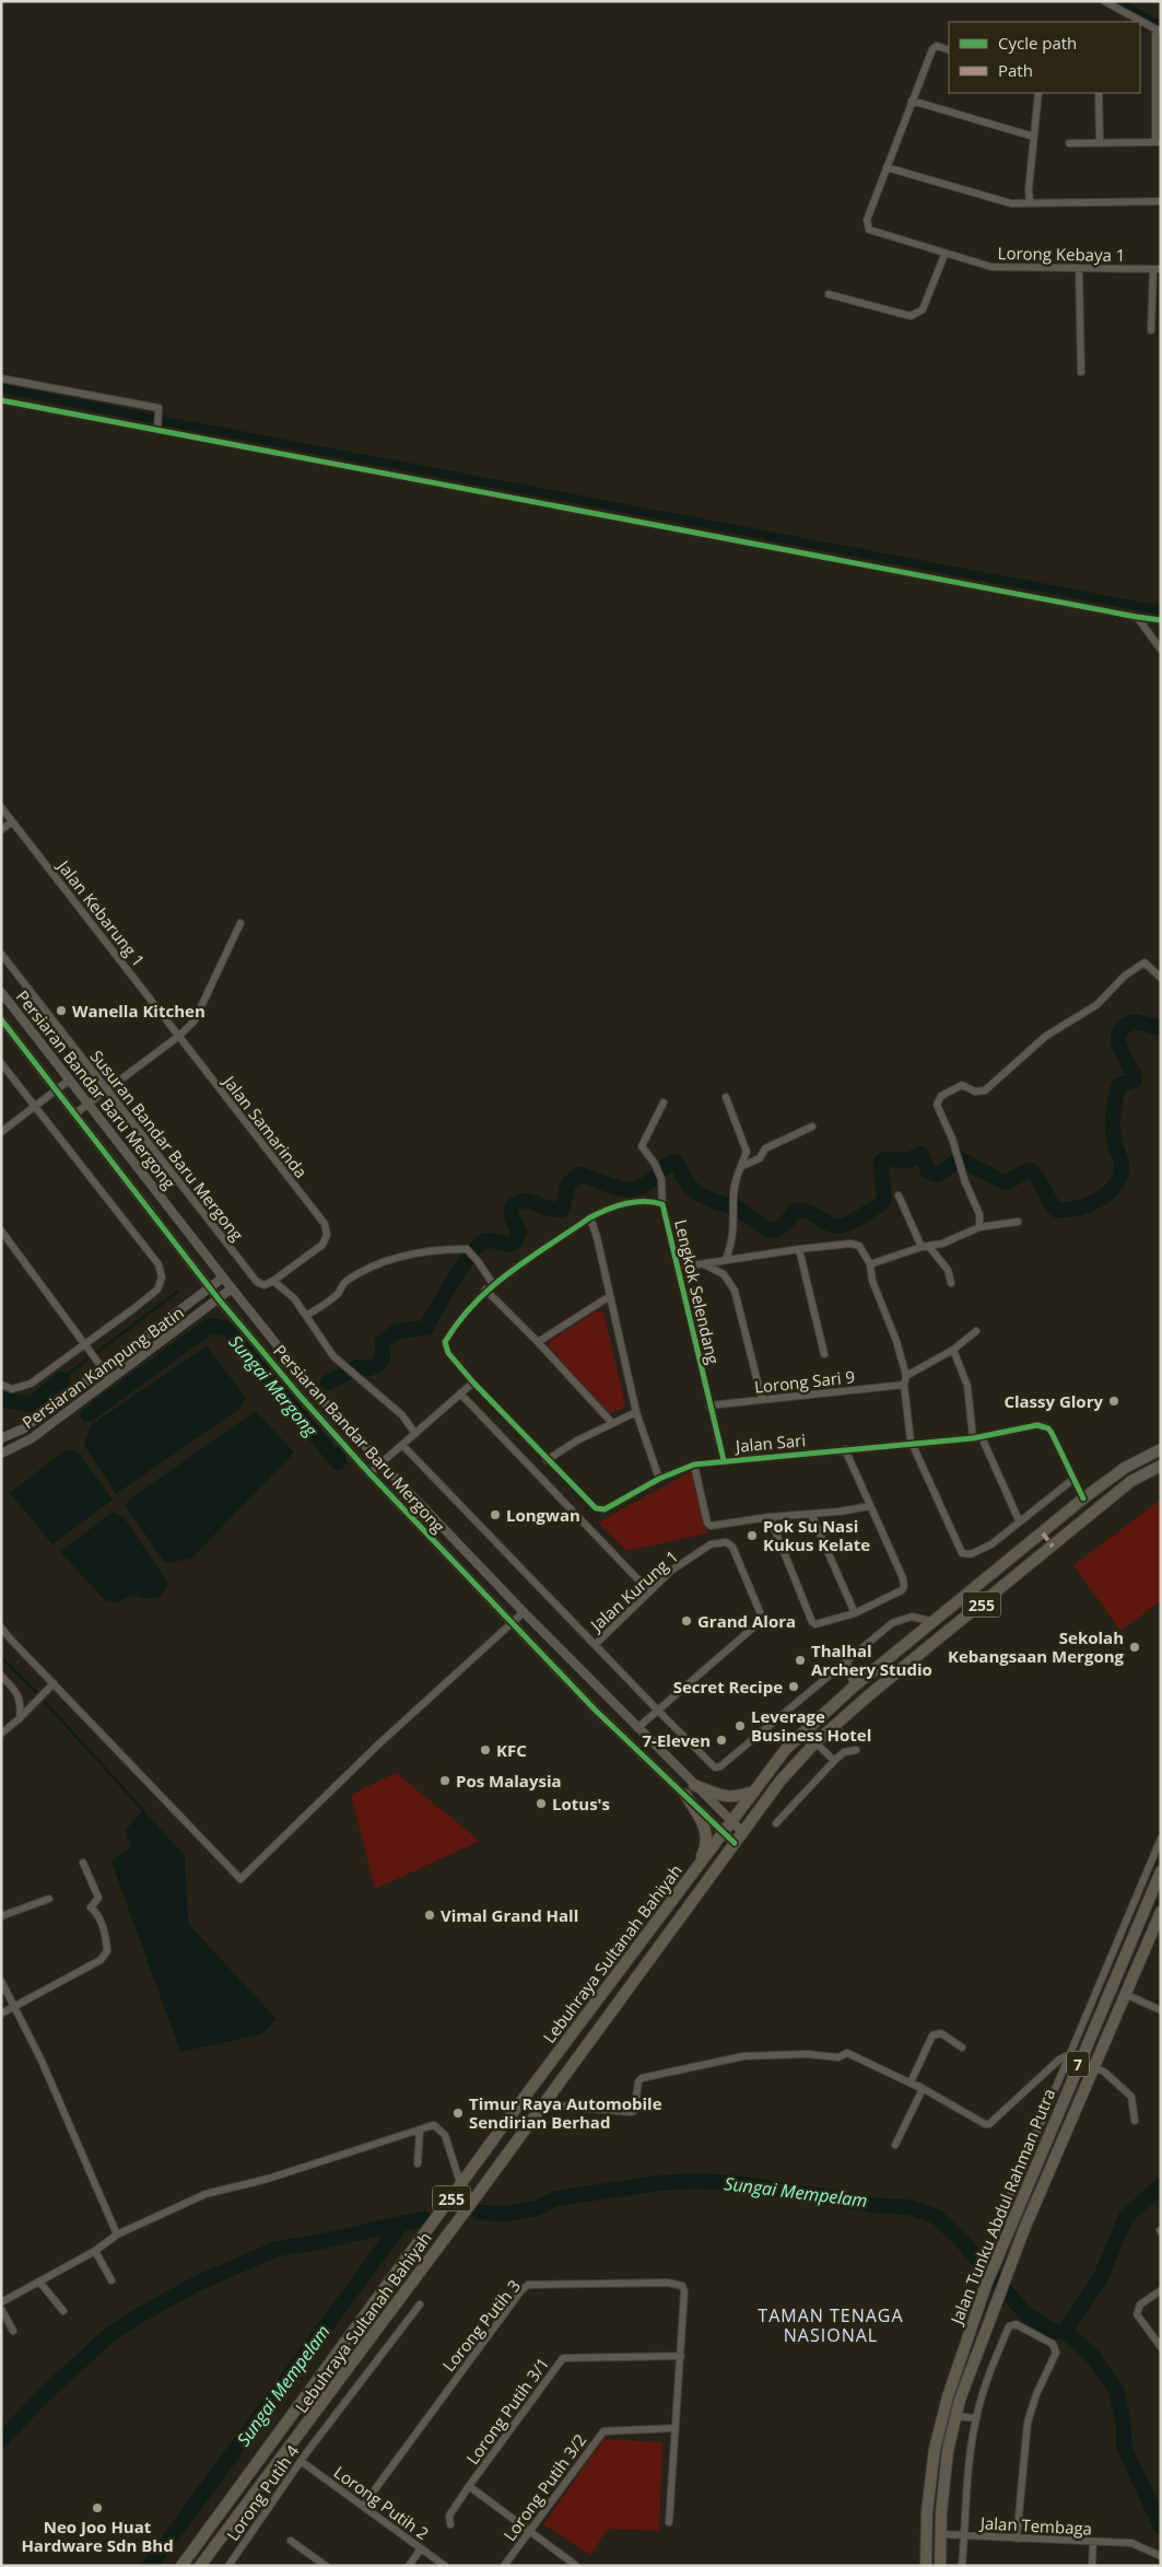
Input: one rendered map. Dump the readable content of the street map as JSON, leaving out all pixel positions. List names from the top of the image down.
{
  "streets": {
    "main road": [
      "255",
      "Lebuhraya Sultanah Bahiyah",
      "7",
      "Jalan Tunku Abdul Rahman Putra"
    ],
    "street": [
      "Lorong Kebaya 1",
      "Jalan Kebarung 1",
      "Persiaran Bandar Baru Mergong",
      "Jalan Samarinda",
      "Susuran Bandar Baru Mergong",
      "Lengkok Selendang",
      "Persiaran Kampung Batin",
      "Lorong Sari 9",
      "Jalan Sari",
      "Jalan Kurung 1",
      "Lorong Putih 3",
      "Lorong Putih 3/1",
      "Lorong Putih 3/2",
      "Lorong Putih 4",
      "Lorong Putih 2",
      "Jalan Tembaga"
    ]
  },
  "crossings": [
    ["Jalan Kebarung 1", "Jalan Samarinda"],
    ["Persiaran Bandar Baru Mergong", "Persiaran Kampung Batin"],
    ["Persiaran Bandar Baru Mergong", "Lebuhraya Sultanah Bahiyah"],
    ["Jalan Samarinda", "Susuran Bandar Baru Mergong"],
    ["Lengkok Selendang", "Lorong Sari 9"],
    ["Lengkok Selendang", "Jalan Sari"],
    ["Jalan Sari", "Lebuhraya Sultanah Bahiyah"],
    ["Jalan Tunku Abdul Rahman Putra", "Jalan Tembaga"],
    ["Lorong Putih 3", "Lorong Putih 3/1"],
    ["Lorong Putih 3", "Lorong Putih 2"],
    ["Lorong Putih 4", "Lorong Putih 2"]
  ],
  "districts": ["TAMAN TENAGA NASIONAL"],
  "water": ["Sungai Mergong", "Sungai Mempelam"],
  "places": [
    "Wanella Kitchen",
    "Classy Glory",
    "Longwan",
    "Pok Su Nasi Kukus Kelate",
    "Grand Alora",
    "Sekolah Kebangsaan Mergong",
    "Thalhal Archery Studio",
    "Secret Recipe",
    "Leverage Business Hotel",
    "7-Eleven",
    "KFC",
    "Pos Malaysia",
    "Lotus's",
    "Vimal Grand Hall",
    "Timur Raya Automobile Sendirian Berhad",
    "Neo Joo Huat Hardware Sdn Bhd"
  ],
  "legend": ["Cycle path", "Path"]
}
